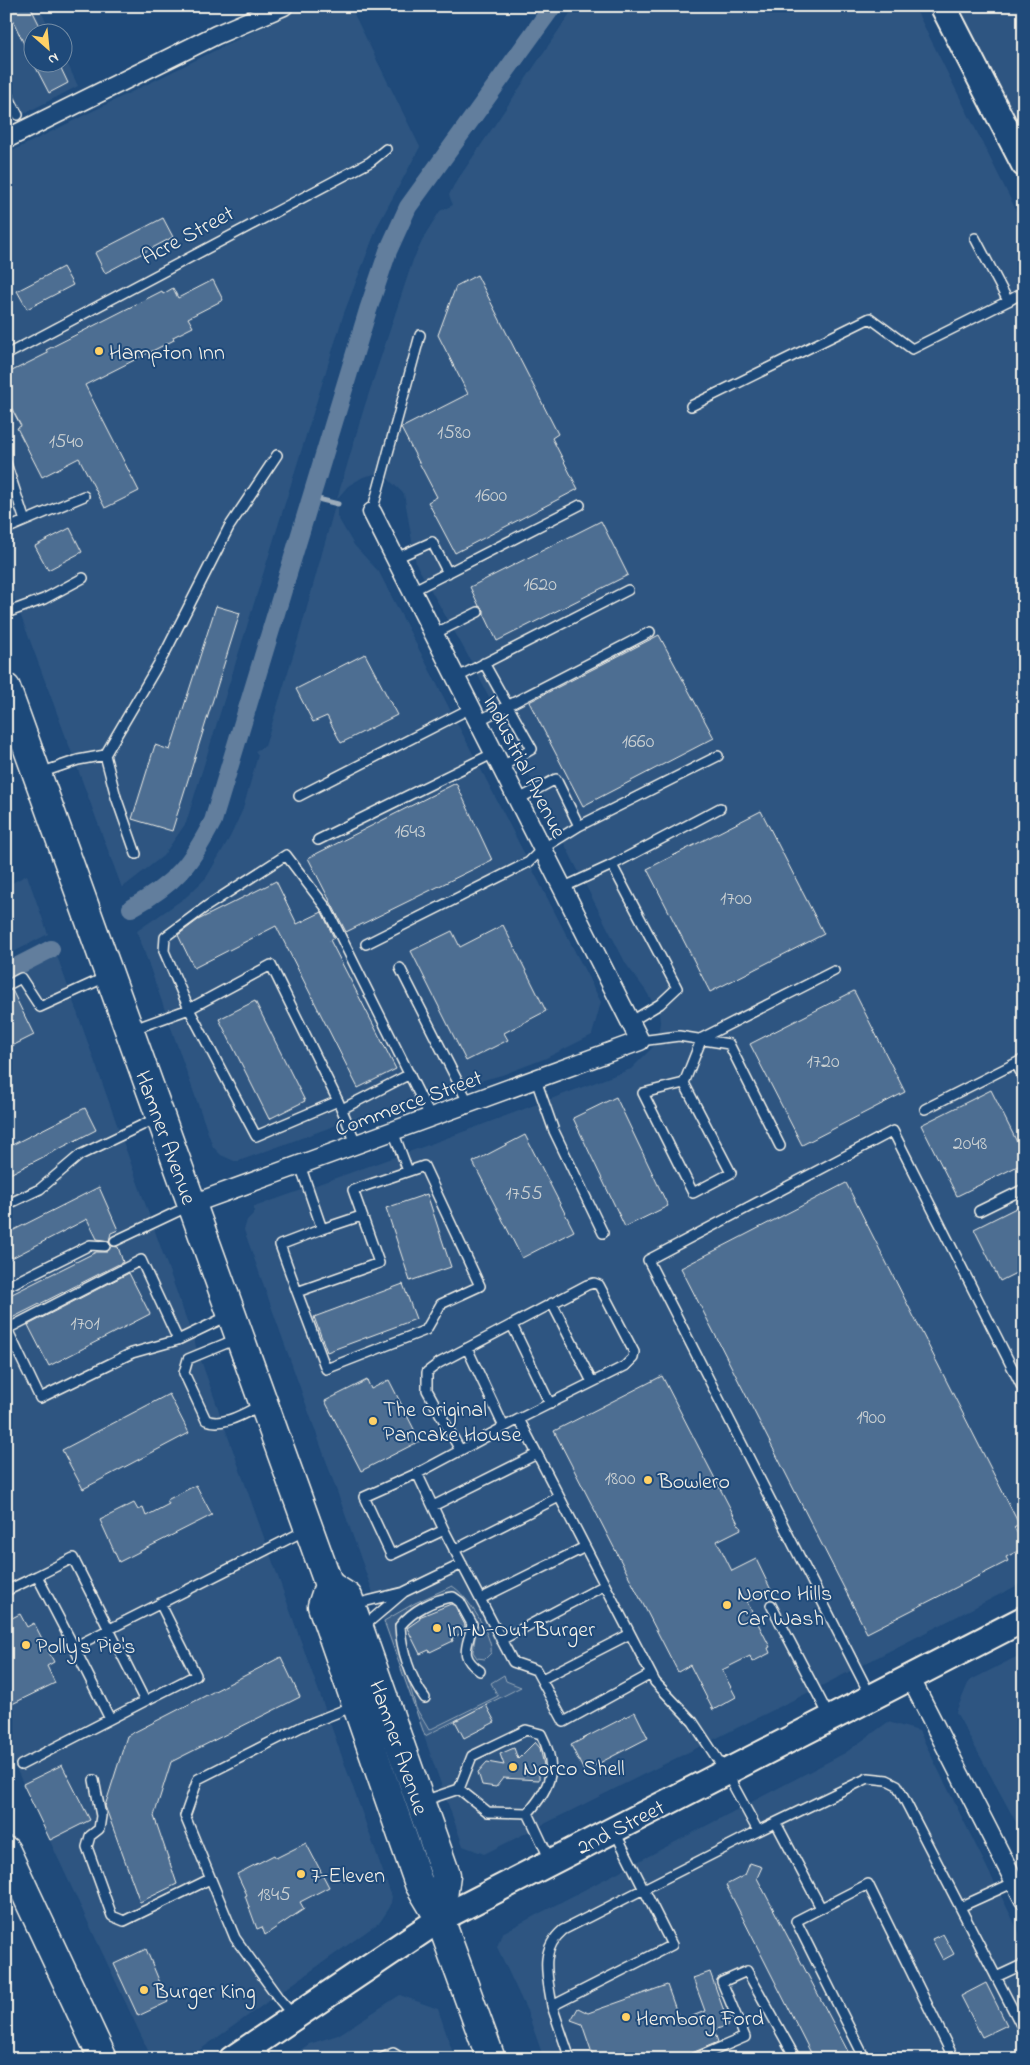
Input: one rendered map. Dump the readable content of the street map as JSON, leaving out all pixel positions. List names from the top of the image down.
{
  "streets": {
    "main road": ["Hamner Avenue", "2nd Street"],
    "street": ["Industrial Avenue", "Commerce Street"],
    "lane": ["Acre Street"]
  },
  "crossings": [
    ["Industrial Avenue", "Commerce Street"],
    ["Commerce Street", "Hamner Avenue"],
    ["Hamner Avenue", "2nd Street"]
  ],
  "places": [
    "Hampton Inn",
    "The Original Pancake House",
    "Bowlero",
    "Norco Hills Car Wash",
    "In-N-Out Burger",
    "Polly's Pie's",
    "Norco Shell",
    "7-Eleven",
    "Burger King",
    "Hemborg Ford"
  ],
  "house_numbers": [
    "1580",
    "1540",
    "1600",
    "1620",
    "1660",
    "1643",
    "1700",
    "1720",
    "2048",
    "1755",
    "1701",
    "1900",
    "1800",
    "1845"
  ],
  "north": "bottom right"
}
